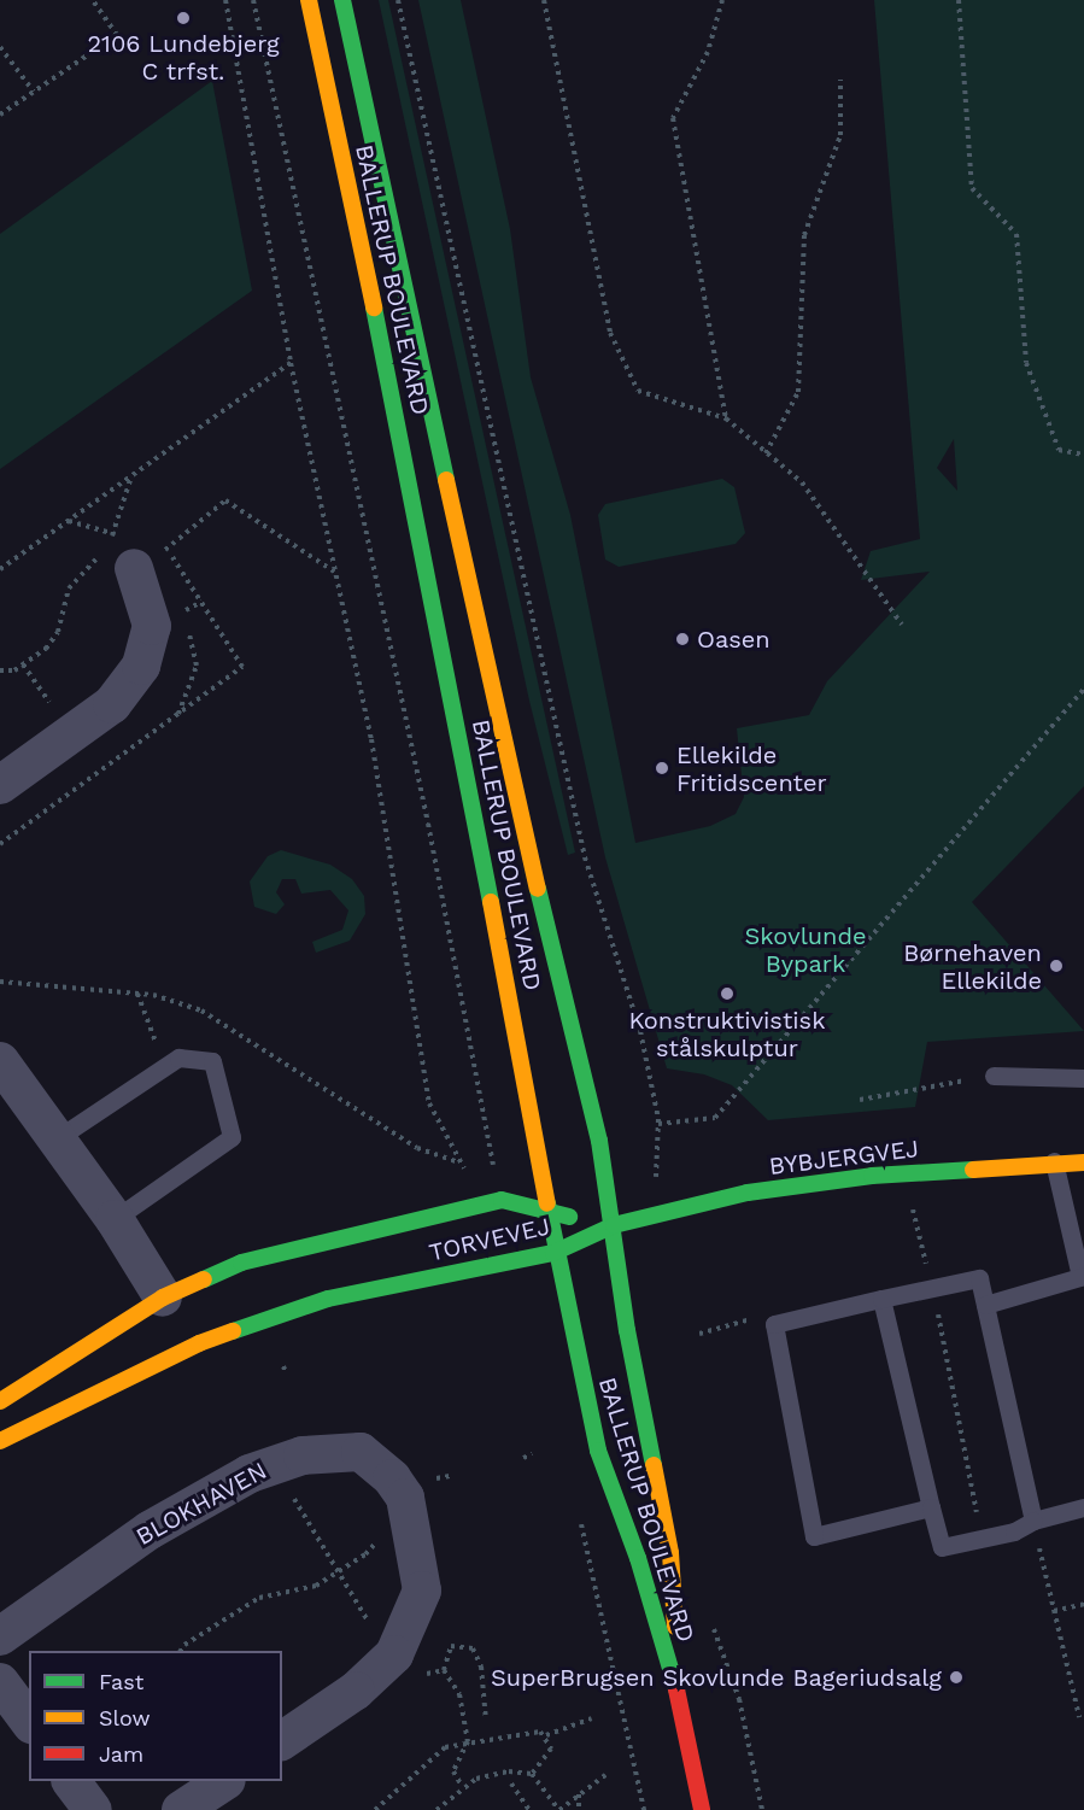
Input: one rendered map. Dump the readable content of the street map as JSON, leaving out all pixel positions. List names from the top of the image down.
{
  "streets": {
    "street": [
      "BALLERUP BOULEVARD",
      "BYBJERGVEJ",
      "TORVEVEJ",
      "BLOKHAVEN"
    ]
  },
  "crossings": [
    ["BALLERUP BOULEVARD", "BYBJERGVEJ"],
    ["BALLERUP BOULEVARD", "TORVEVEJ"],
    ["BYBJERGVEJ", "TORVEVEJ"]
  ],
  "parks": ["Skovlunde Bypark"],
  "places": [
    "2106 Lundebjerg C trfst.",
    "Oasen",
    "Ellekilde Fritidscenter",
    "Børnehaven Ellekilde",
    "Konstruktivistisk stålskulptur",
    "SuperBrugsen Skovlunde Bageriudsalg"
  ],
  "legend": ["Fast", "Slow", "Jam"]
}
